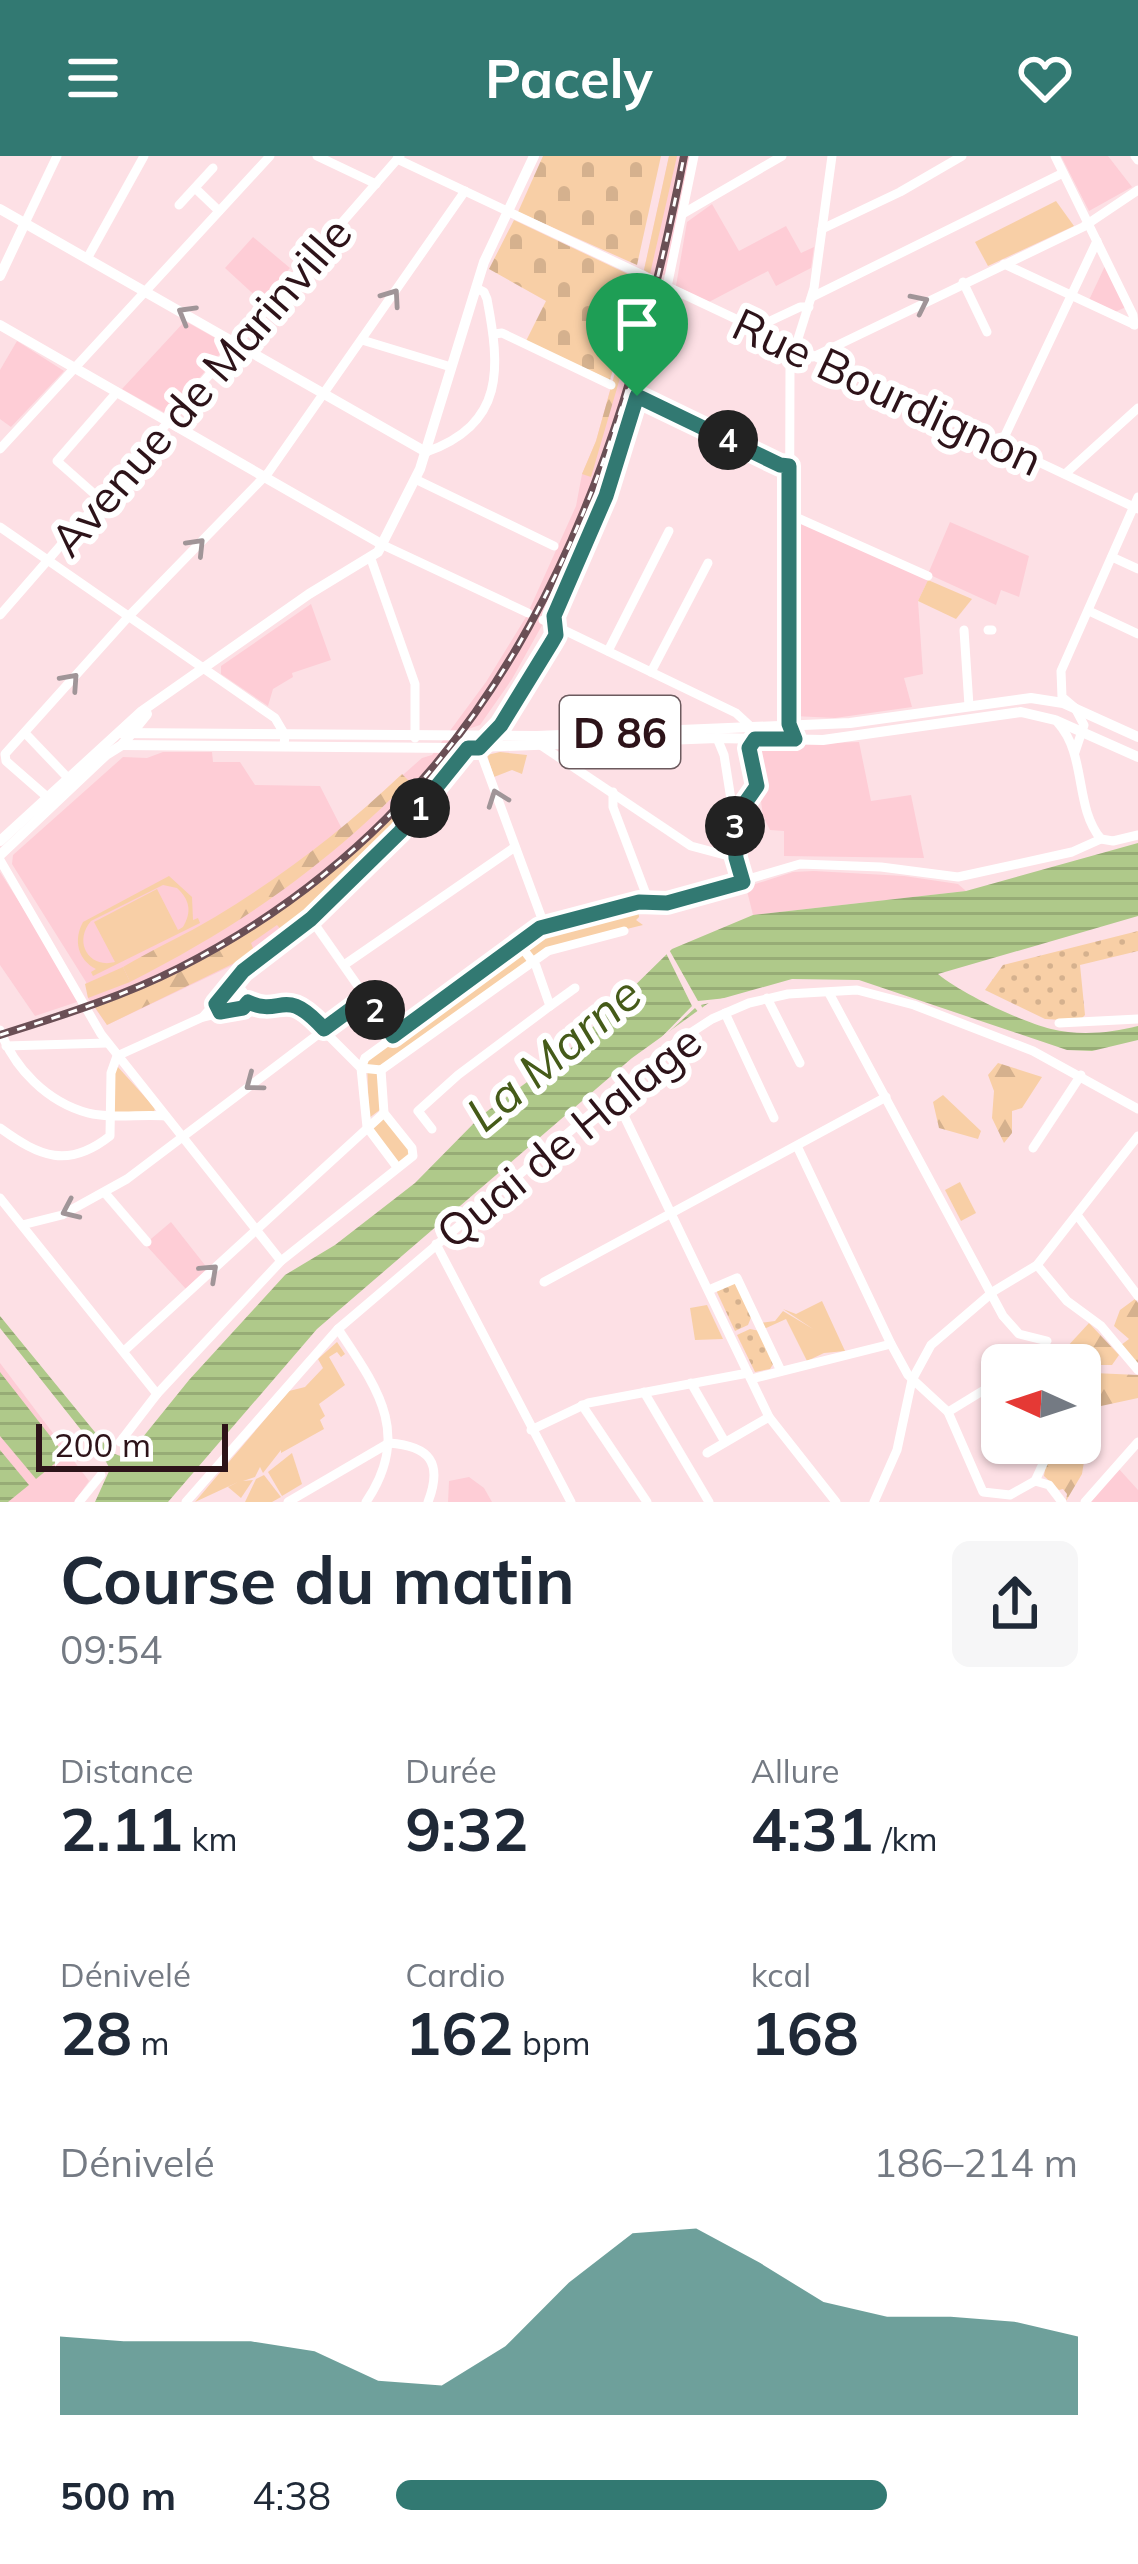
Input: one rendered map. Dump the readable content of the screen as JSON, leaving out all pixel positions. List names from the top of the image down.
{
  "streets": {
    "main road": ["D 86"],
    "street": ["Avenue de Marinville", "Rue Bourdignon", "Quai de Halage"]
  },
  "crossings": [
    ["Avenue de Marinville", "Rue Bourdignon"]
  ],
  "water": ["La Marne"],
  "scale_bar": "200 m",
  "north": "left",
  "page": {
    "header": "Pacely",
    "pins": [
      "4",
      "1",
      "3",
      "2"
    ],
    "scale": "200 m",
    "heading": ["Course du matin", "09:54"],
    "stats": [
      ["Distance", "2.11 km"],
      ["Durée", "9:32"],
      ["Allure", "4:31 /km"],
      ["Dénivelé", "28 m"],
      ["Cardio", "162 bpm"],
      ["kcal", "168"]
    ],
    "chart": ["Dénivelé", "186–214 m"],
    "list": [
      {
        "name": "500 m",
        "note": "4:38"
      }
    ]
  }
}
